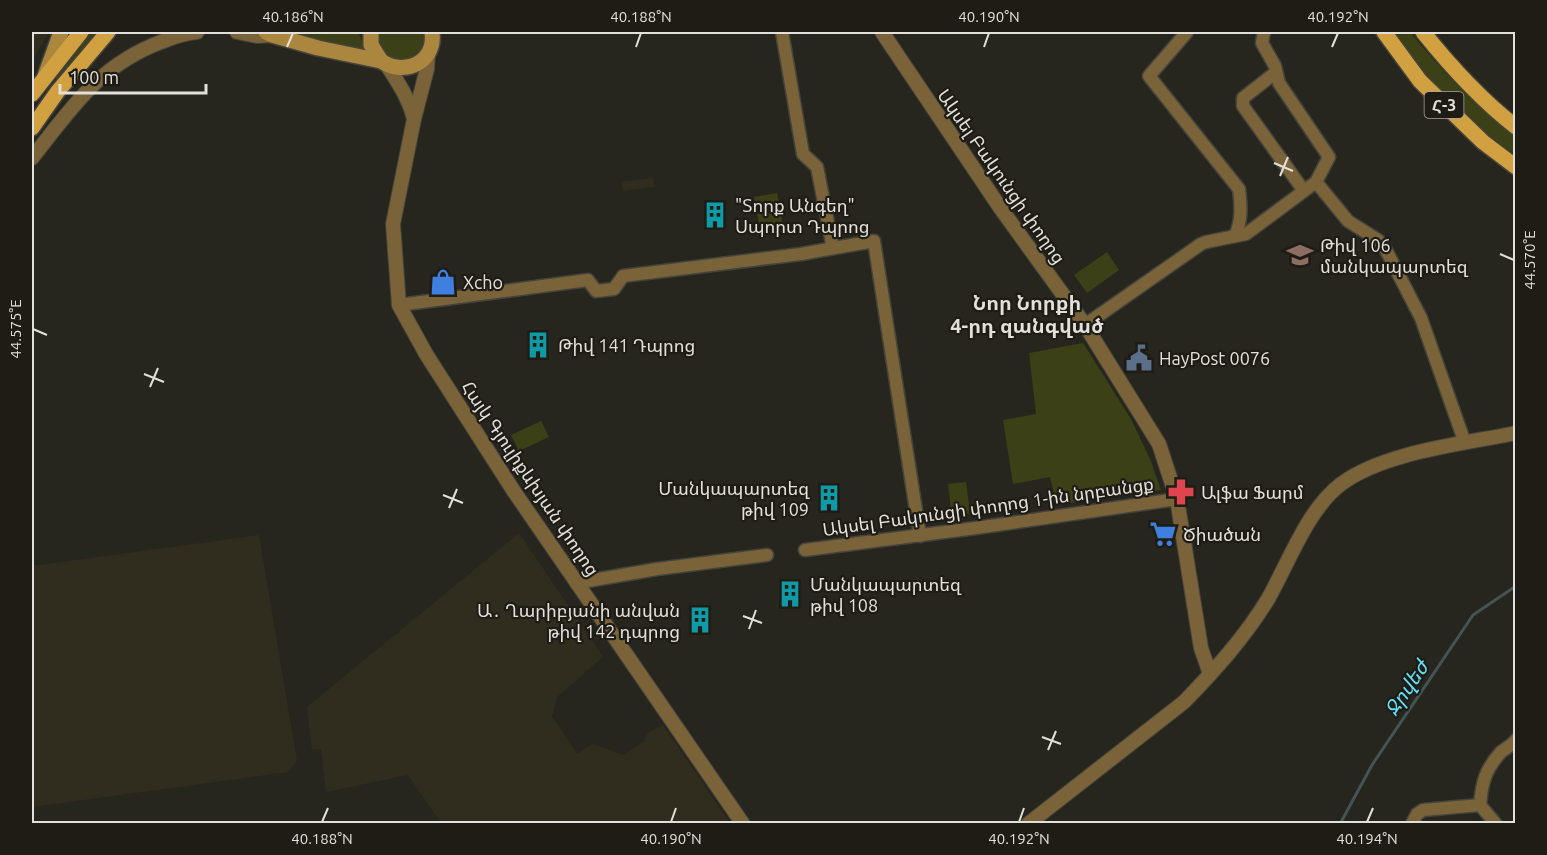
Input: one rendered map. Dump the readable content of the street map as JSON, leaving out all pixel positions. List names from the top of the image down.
{
  "streets": {
    "main road": ["Հ-3"],
    "street": ["Ակսել Բակունցի փողոց", "Հայկ Գյուլիքևխյան փողոց", "Ակսել Բակունցի փողոց 1-ին նրբանցք"]
  },
  "crossings": [
    ["Ակսել Բակունցի փողոց", "Ակսել Բակունցի փողոց 1-ին նրբանցք"]
  ],
  "districts": ["Նոր Նորքի 4-րդ զանգված"],
  "water": ["Ջրվեժ"],
  "places": {
    "building": [
      "\"Տորք Անգեղ\" Սպորտ Դպրոց",
      "Թիվ 141 Դպրոց",
      "Մանկապարտեզ թիվ 109",
      "Մանկապարտեզ թիվ 108",
      "Ա․ Ղարիբյանի անվան թիվ 142 դպրոց"
    ],
    "school or university": ["Թիվ 106 մանկապարտեզ"],
    "shop": ["Xcho"],
    "public building": ["HayPost 0076"],
    "pharmacy": ["Ալֆա Ֆարմ"],
    "supermarket": ["Ծիածան"]
  },
  "scale_bar": "100 m",
  "coordinates": [
    "40.186°N",
    "40.188°N",
    "40.190°N",
    "40.192°N",
    "44.570°E",
    "44.575°E",
    "40.194°N"
  ]
}
